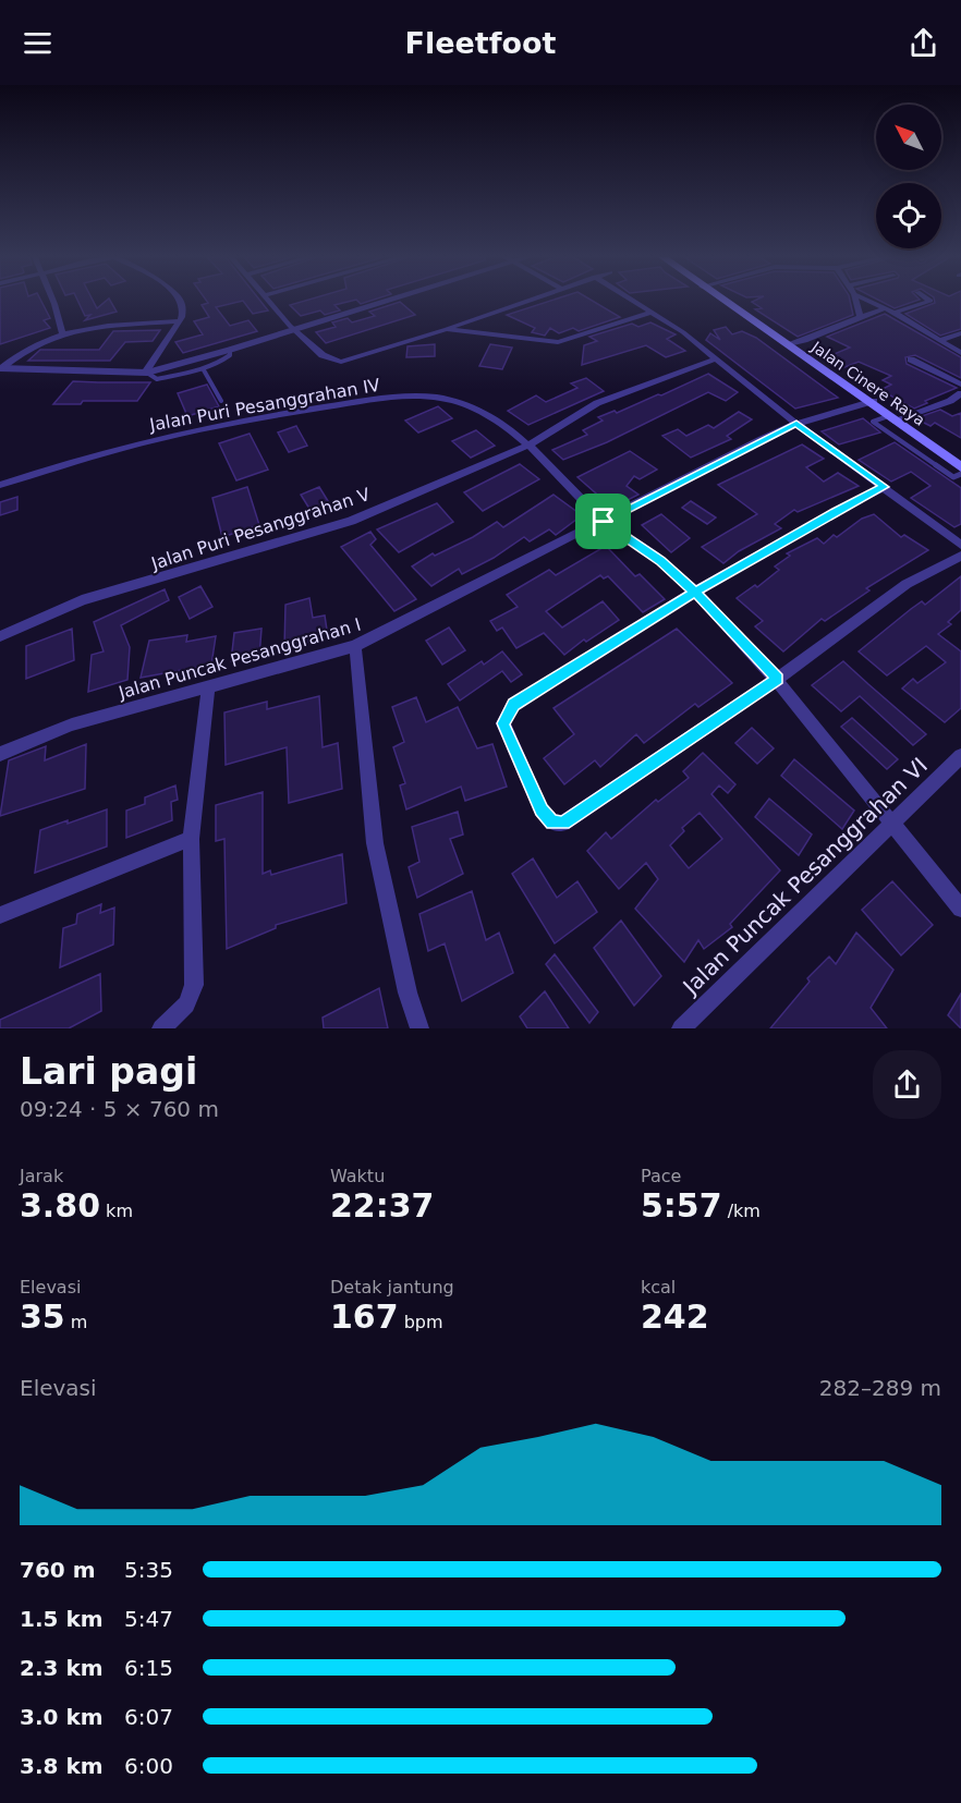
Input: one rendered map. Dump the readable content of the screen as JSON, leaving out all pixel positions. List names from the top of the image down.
{
  "streets": {
    "main road": ["Jalan Cinere Raya"],
    "street": [
      "Jalan Puri Pesanggrahan IV",
      "Jalan Puri Pesanggrahan V",
      "Jalan Puncak Pesanggrahan I",
      "Jalan Puncak Pesanggrahan VI"
    ]
  },
  "crossings": [
    ["Jalan Cinere Raya", "Jalan Puncak Pesanggrahan I"],
    ["Jalan Puri Pesanggrahan IV", "Jalan Puri Pesanggrahan V"],
    ["Jalan Puri Pesanggrahan IV", "Jalan Puncak Pesanggrahan I"],
    ["Jalan Puri Pesanggrahan IV", "Jalan Puncak Pesanggrahan VI"]
  ],
  "north": "top left",
  "page": {
    "header": "Fleetfoot",
    "heading": ["Lari pagi", "09:24 · 5 × 760 m"],
    "stats": [
      ["Jarak", "3.80 km"],
      ["Waktu", "22:37"],
      ["Pace", "5:57 /km"],
      ["Elevasi", "35 m"],
      ["Detak jantung", "167 bpm"],
      ["kcal", "242"]
    ],
    "chart": ["Elevasi", "282–289 m"],
    "list": [
      {
        "name": "760 m",
        "note": "5:35"
      },
      {
        "name": "1.5 km",
        "note": "5:47"
      },
      {
        "name": "2.3 km",
        "note": "6:15"
      },
      {
        "name": "3.0 km",
        "note": "6:07"
      },
      {
        "name": "3.8 km",
        "note": "6:00"
      }
    ]
  }
}
